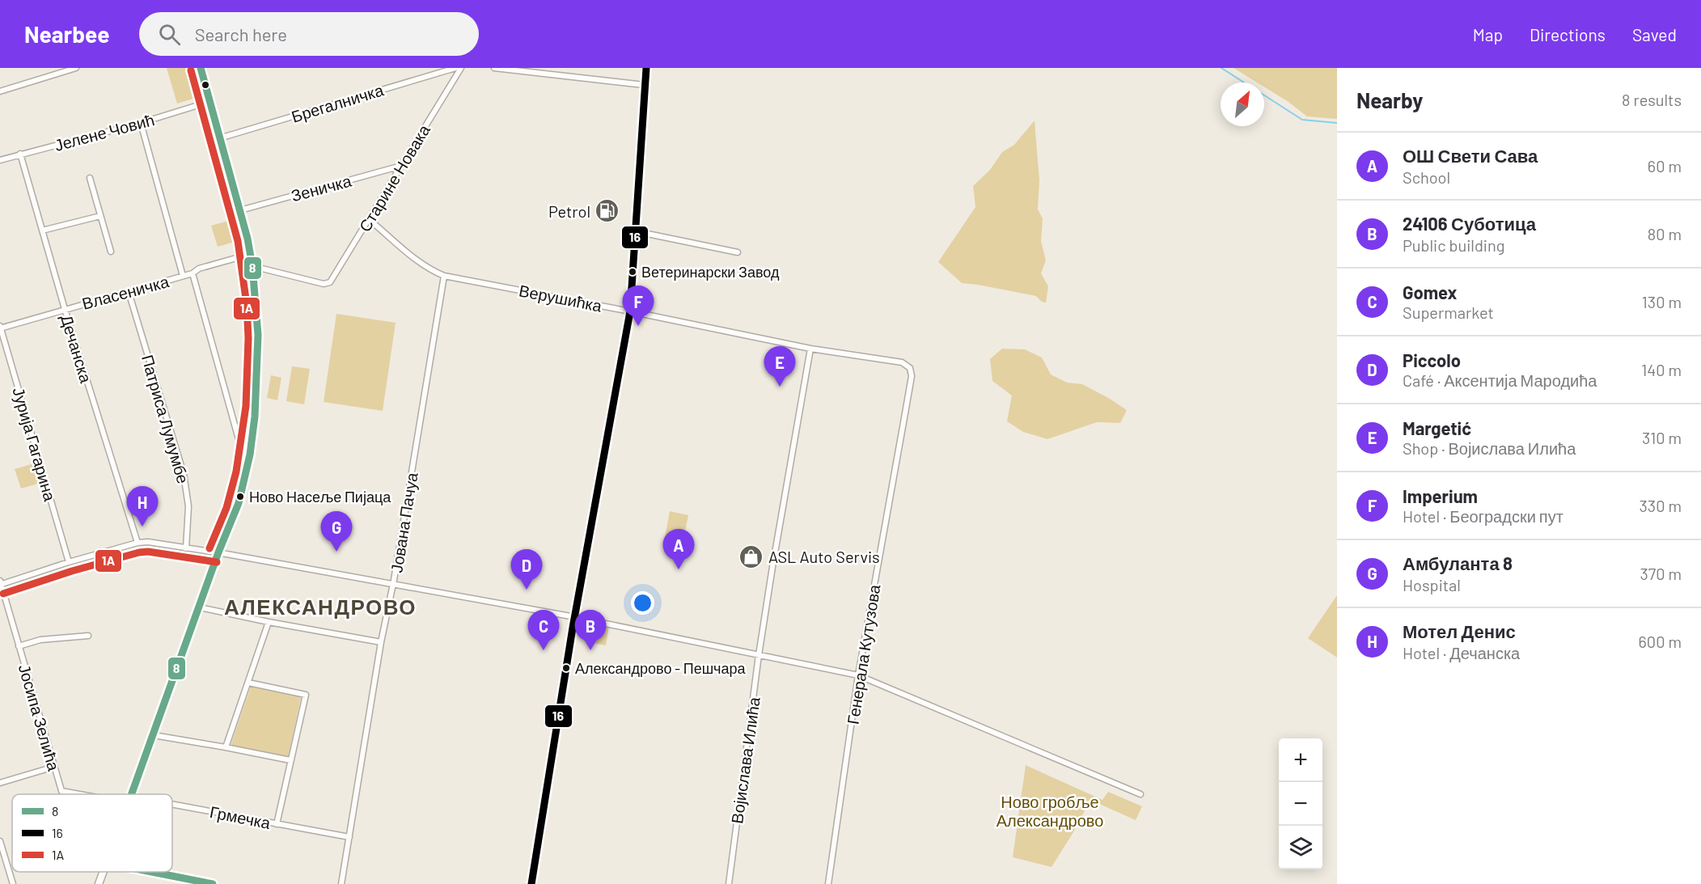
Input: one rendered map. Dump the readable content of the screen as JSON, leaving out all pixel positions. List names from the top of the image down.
{
  "streets": {
    "street": [
      "Брегалничка",
      "Јелене Човић",
      "Старине Новака",
      "Зеничка",
      "Власеничка",
      "Верушићка",
      "Дечанска",
      "Патриса Лумумбе",
      "Јурија Гагарина",
      "Јована Пачуа",
      "Генерала Кутузова",
      "Јосипа Зелића",
      "Војислава Илића",
      "Грмечка"
    ]
  },
  "crossings": [
    ["Јелене Човић", "Дечанска"],
    ["Старине Новака", "Зеничка"],
    ["Старине Новака", "Верушићка"],
    ["Власеничка", "Дечанска"],
    ["Власеничка", "Патриса Лумумбе"],
    ["Власеничка", "Јурија Гагарина"],
    ["Верушићка", "Јована Пачуа"],
    ["Верушићка", "Генерала Кутузова"],
    ["Верушићка", "Војислава Илића"],
    ["Јована Пачуа", "Грмечка"]
  ],
  "districts": ["АЛЕКСАНДРОВО"],
  "parks": ["Ново гробље Александрово"],
  "places": {
    "fuel station": ["Petrol"],
    "other": ["Ветеринарски Завод", "Ново Насеље Пијаца", "Александрово - Пешчара"],
    "shop": ["ASL Auto Servis"]
  },
  "lines": ["transit line 8", "transit line 16", "transit line 1A"],
  "legend": ["8", "16", "1A"],
  "north": "top right",
  "page": {
    "header": "Nearbee",
    "search": "Search here",
    "nav": ["Map", "Directions", "Saved"],
    "heading": ["Nearby", "8 results"],
    "list": [
      {
        "mark": "A",
        "name": "ОШ Свети Сава",
        "note": "School",
        "value": "60 m"
      },
      {
        "mark": "B",
        "name": "24106 Суботица",
        "note": "Public building",
        "value": "80 m"
      },
      {
        "mark": "C",
        "name": "Gomex",
        "note": "Supermarket",
        "value": "130 m"
      },
      {
        "mark": "D",
        "name": "Piccolo",
        "note": "Café · Аксентија Мародића",
        "value": "140 m"
      },
      {
        "mark": "E",
        "name": "Margetić",
        "note": "Shop · Војислава Илића",
        "value": "310 m"
      },
      {
        "mark": "F",
        "name": "Imperium",
        "note": "Hotel · Београдски пут",
        "value": "330 m"
      },
      {
        "mark": "G",
        "name": "Амбуланта 8",
        "note": "Hospital",
        "value": "370 m"
      },
      {
        "mark": "H",
        "name": "Мотел Денис",
        "note": "Hotel · Дечанска",
        "value": "600 m"
      }
    ],
    "pins": [
      "F",
      "E",
      "H",
      "G",
      "A",
      "D",
      "B",
      "C"
    ],
    "map_buttons": ["+", "−"]
  }
}
